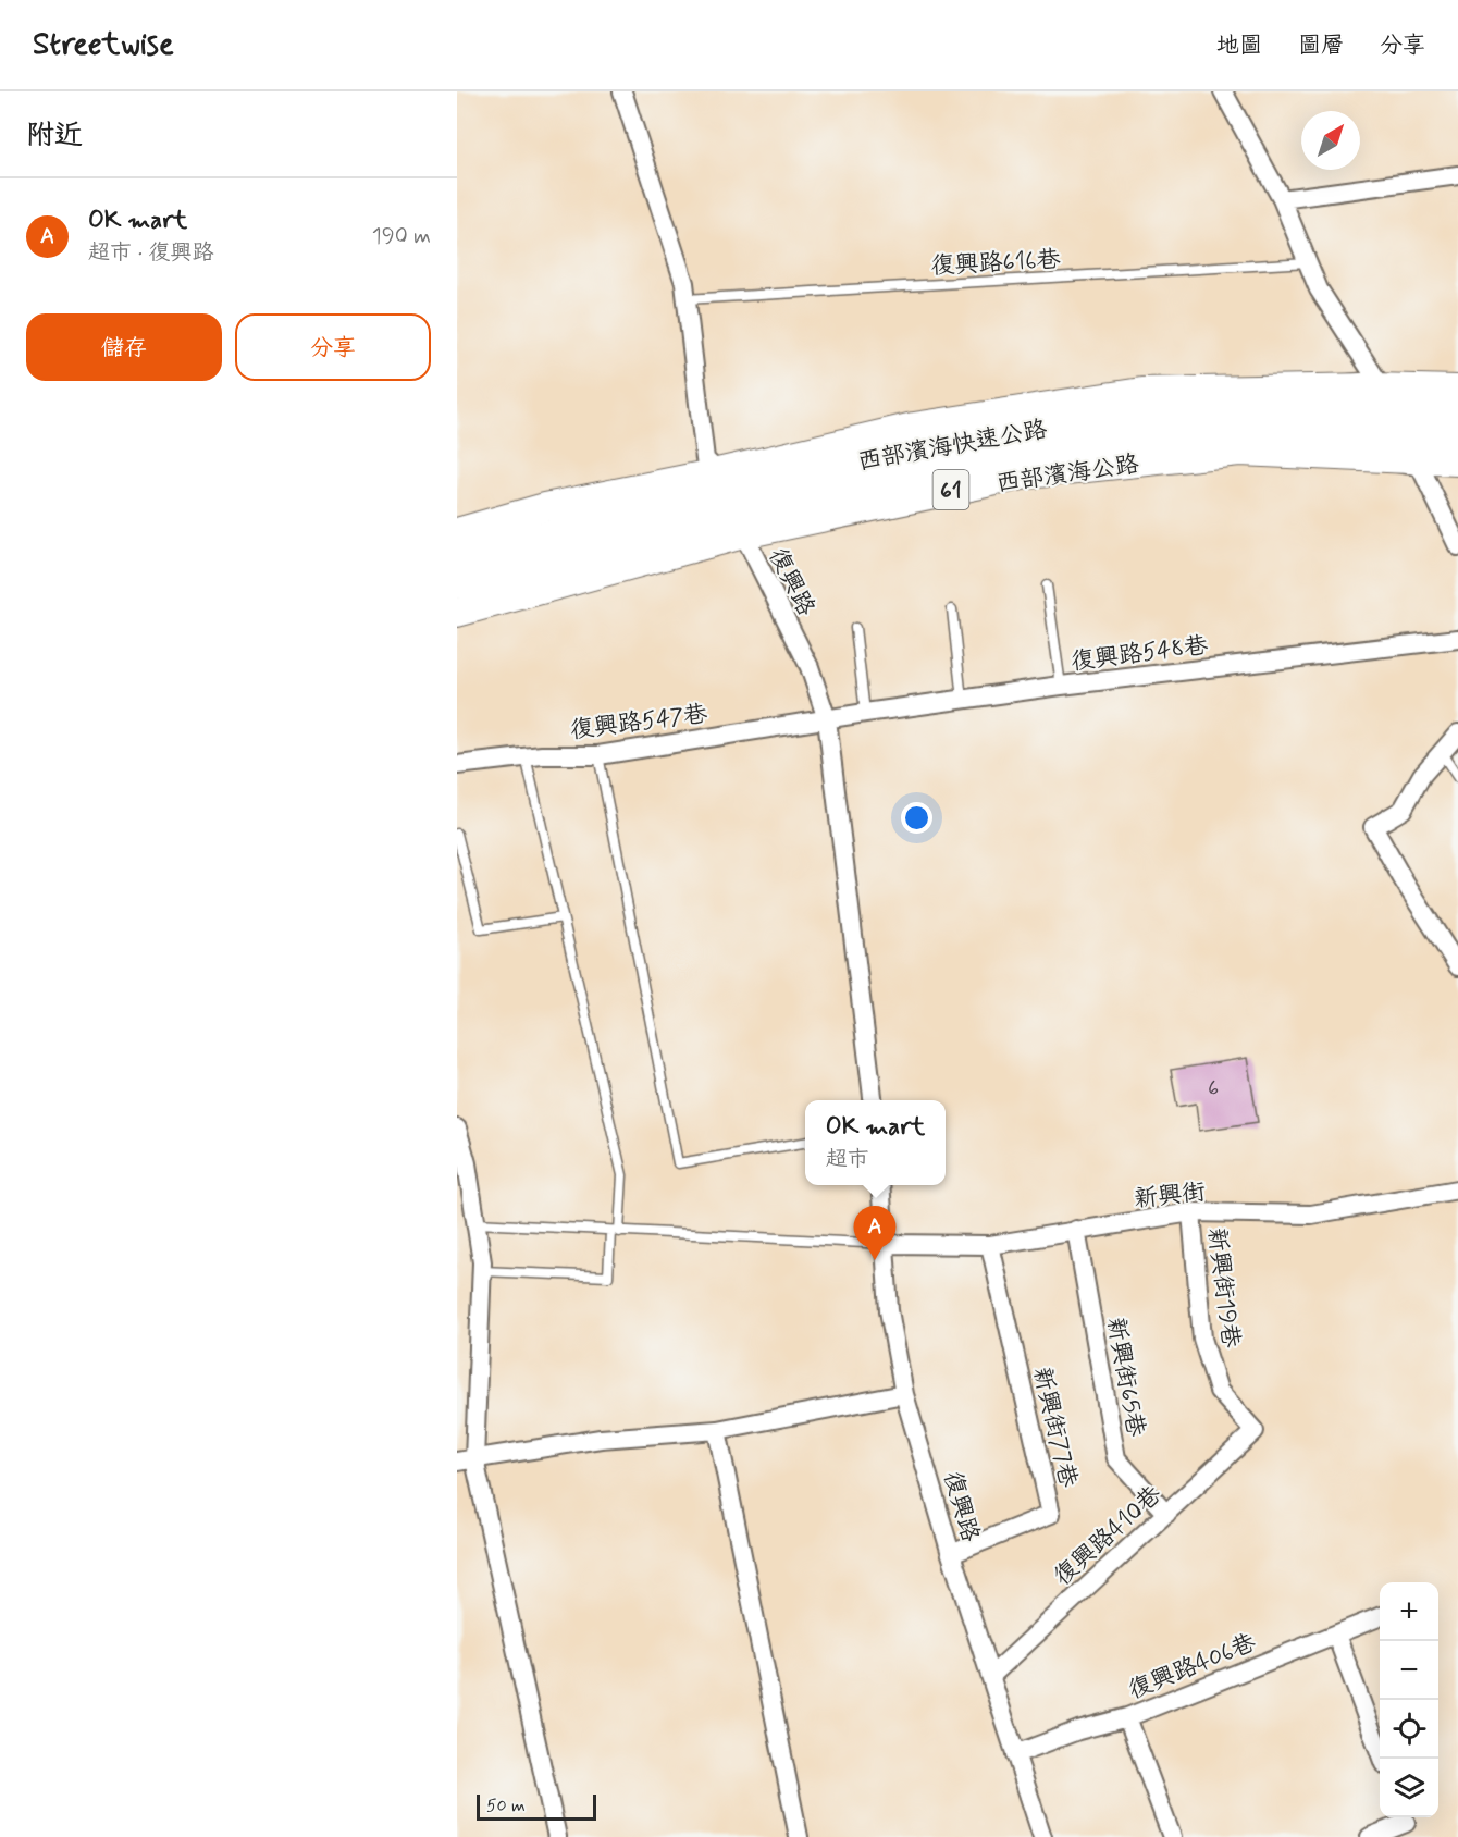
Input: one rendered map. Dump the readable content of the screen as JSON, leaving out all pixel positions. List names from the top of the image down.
{
  "streets": {
    "highway": ["西部濱海快速公路", "61"],
    "main road": ["西部濱海公路"],
    "street": [
      "復興路",
      "復興路548巷",
      "復興路547巷",
      "新興街",
      "新興街19巷",
      "新興街65巷",
      "新興街77巷",
      "復興路410巷",
      "復興路406巷"
    ],
    "lane": ["復興路616巷"]
  },
  "crossings": [
    ["復興路616巷", "復興路"],
    ["西部濱海快速公路", "西部濱海公路"],
    ["西部濱海快速公路", "復興路"],
    ["西部濱海公路", "復興路"],
    ["復興路", "復興路548巷"],
    ["復興路", "復興路547巷"],
    ["復興路", "新興街"],
    ["復興路", "新興街77巷"],
    ["復興路", "復興路410巷"],
    ["復興路", "復興路406巷"],
    ["復興路548巷", "復興路547巷"],
    ["新興街", "新興街19巷"],
    ["新興街", "新興街65巷"],
    ["新興街", "新興街77巷"],
    ["新興街19巷", "復興路410巷"],
    ["新興街65巷", "復興路410巷"]
  ],
  "house_numbers": ["6"],
  "scale_bar": "50 m",
  "north": "top right",
  "page": {
    "header": "Streetwise",
    "nav": ["地圖", "圖層", "分享"],
    "heading": "附近",
    "list": [
      {
        "mark": "A",
        "name": "OK mart",
        "note": "超市 · 復興路",
        "value": "190 m"
      }
    ],
    "buttons": ["儲存", "分享"],
    "popup": ["OK mart", "超市"],
    "pins": "A",
    "map_buttons": ["+", "−"],
    "scale": "50 m"
  }
}
